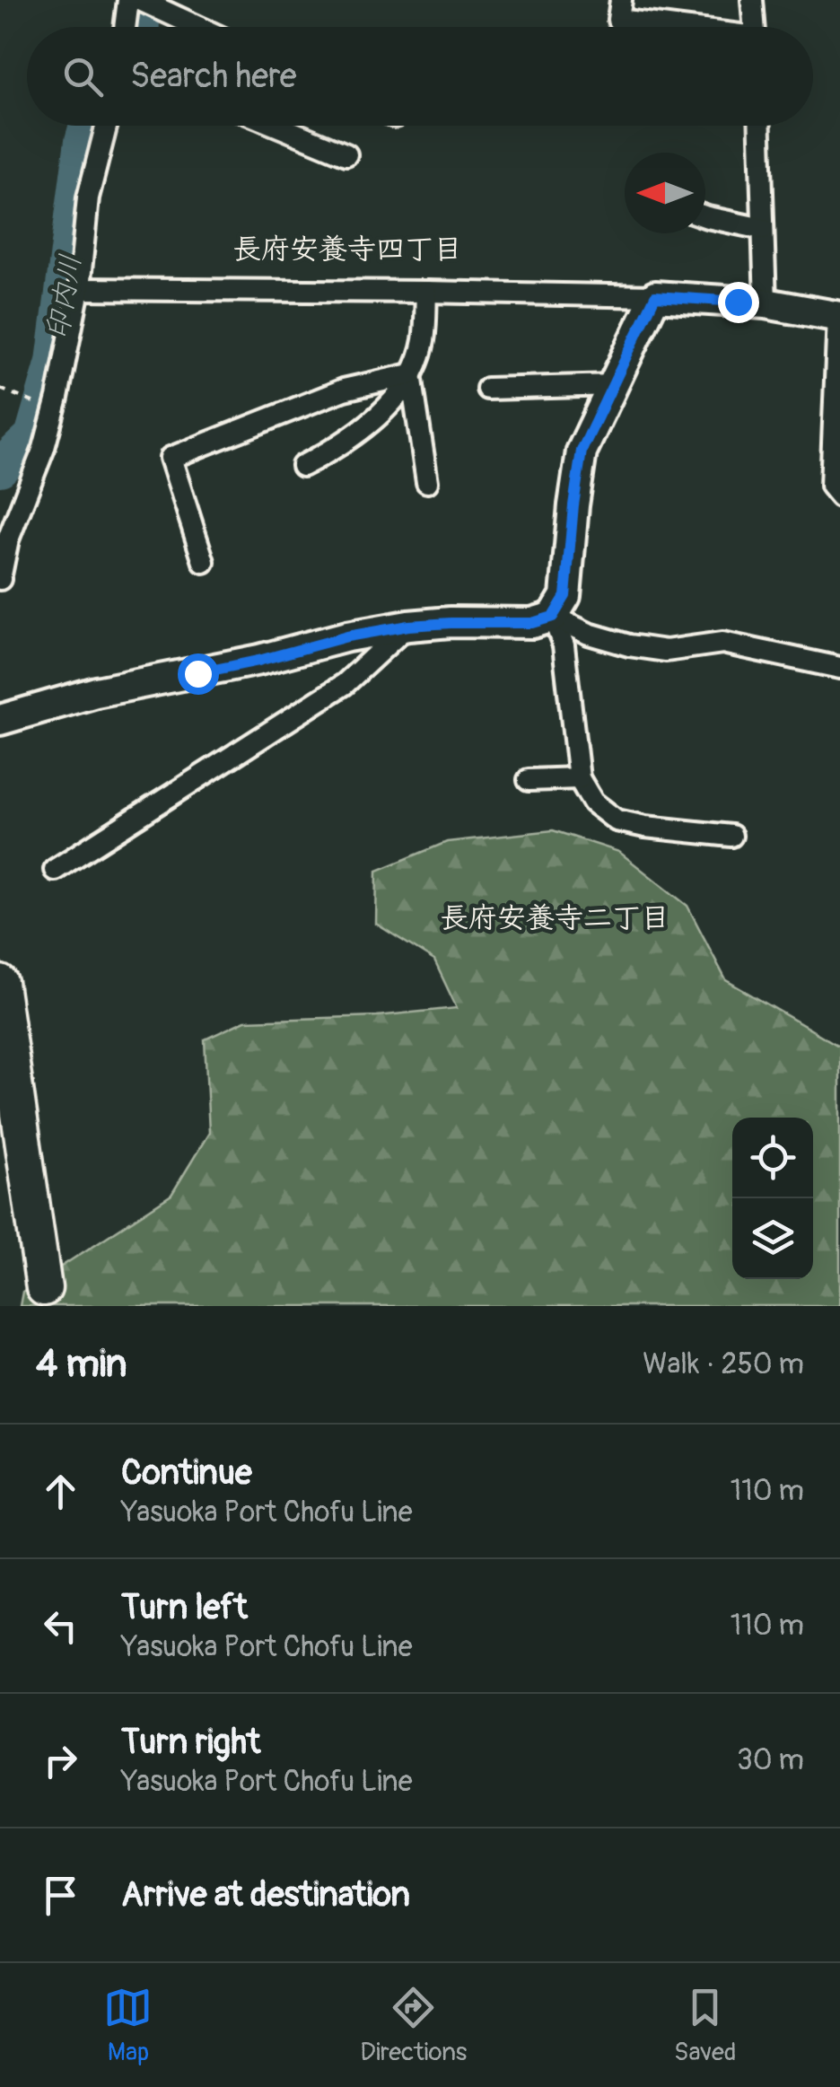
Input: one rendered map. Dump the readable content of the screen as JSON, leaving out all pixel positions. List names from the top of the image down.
{
  "districts": ["長府安養寺四丁目", "長府安養寺二丁目"],
  "water": ["印内川"],
  "north": "left",
  "page": {
    "search": "Search here",
    "heading": ["4 min", "Walk · 250 m"],
    "list": [
      ["Continue", "Yasuoka Port Chofu Line", "110 m"],
      ["Turn left", "Yasuoka Port Chofu Line", "110 m"],
      ["Turn right", "Yasuoka Port Chofu Line", "30 m"],
      "Arrive at destination"
    ],
    "nav": ["Map", "Directions", "Saved"]
  }
}
